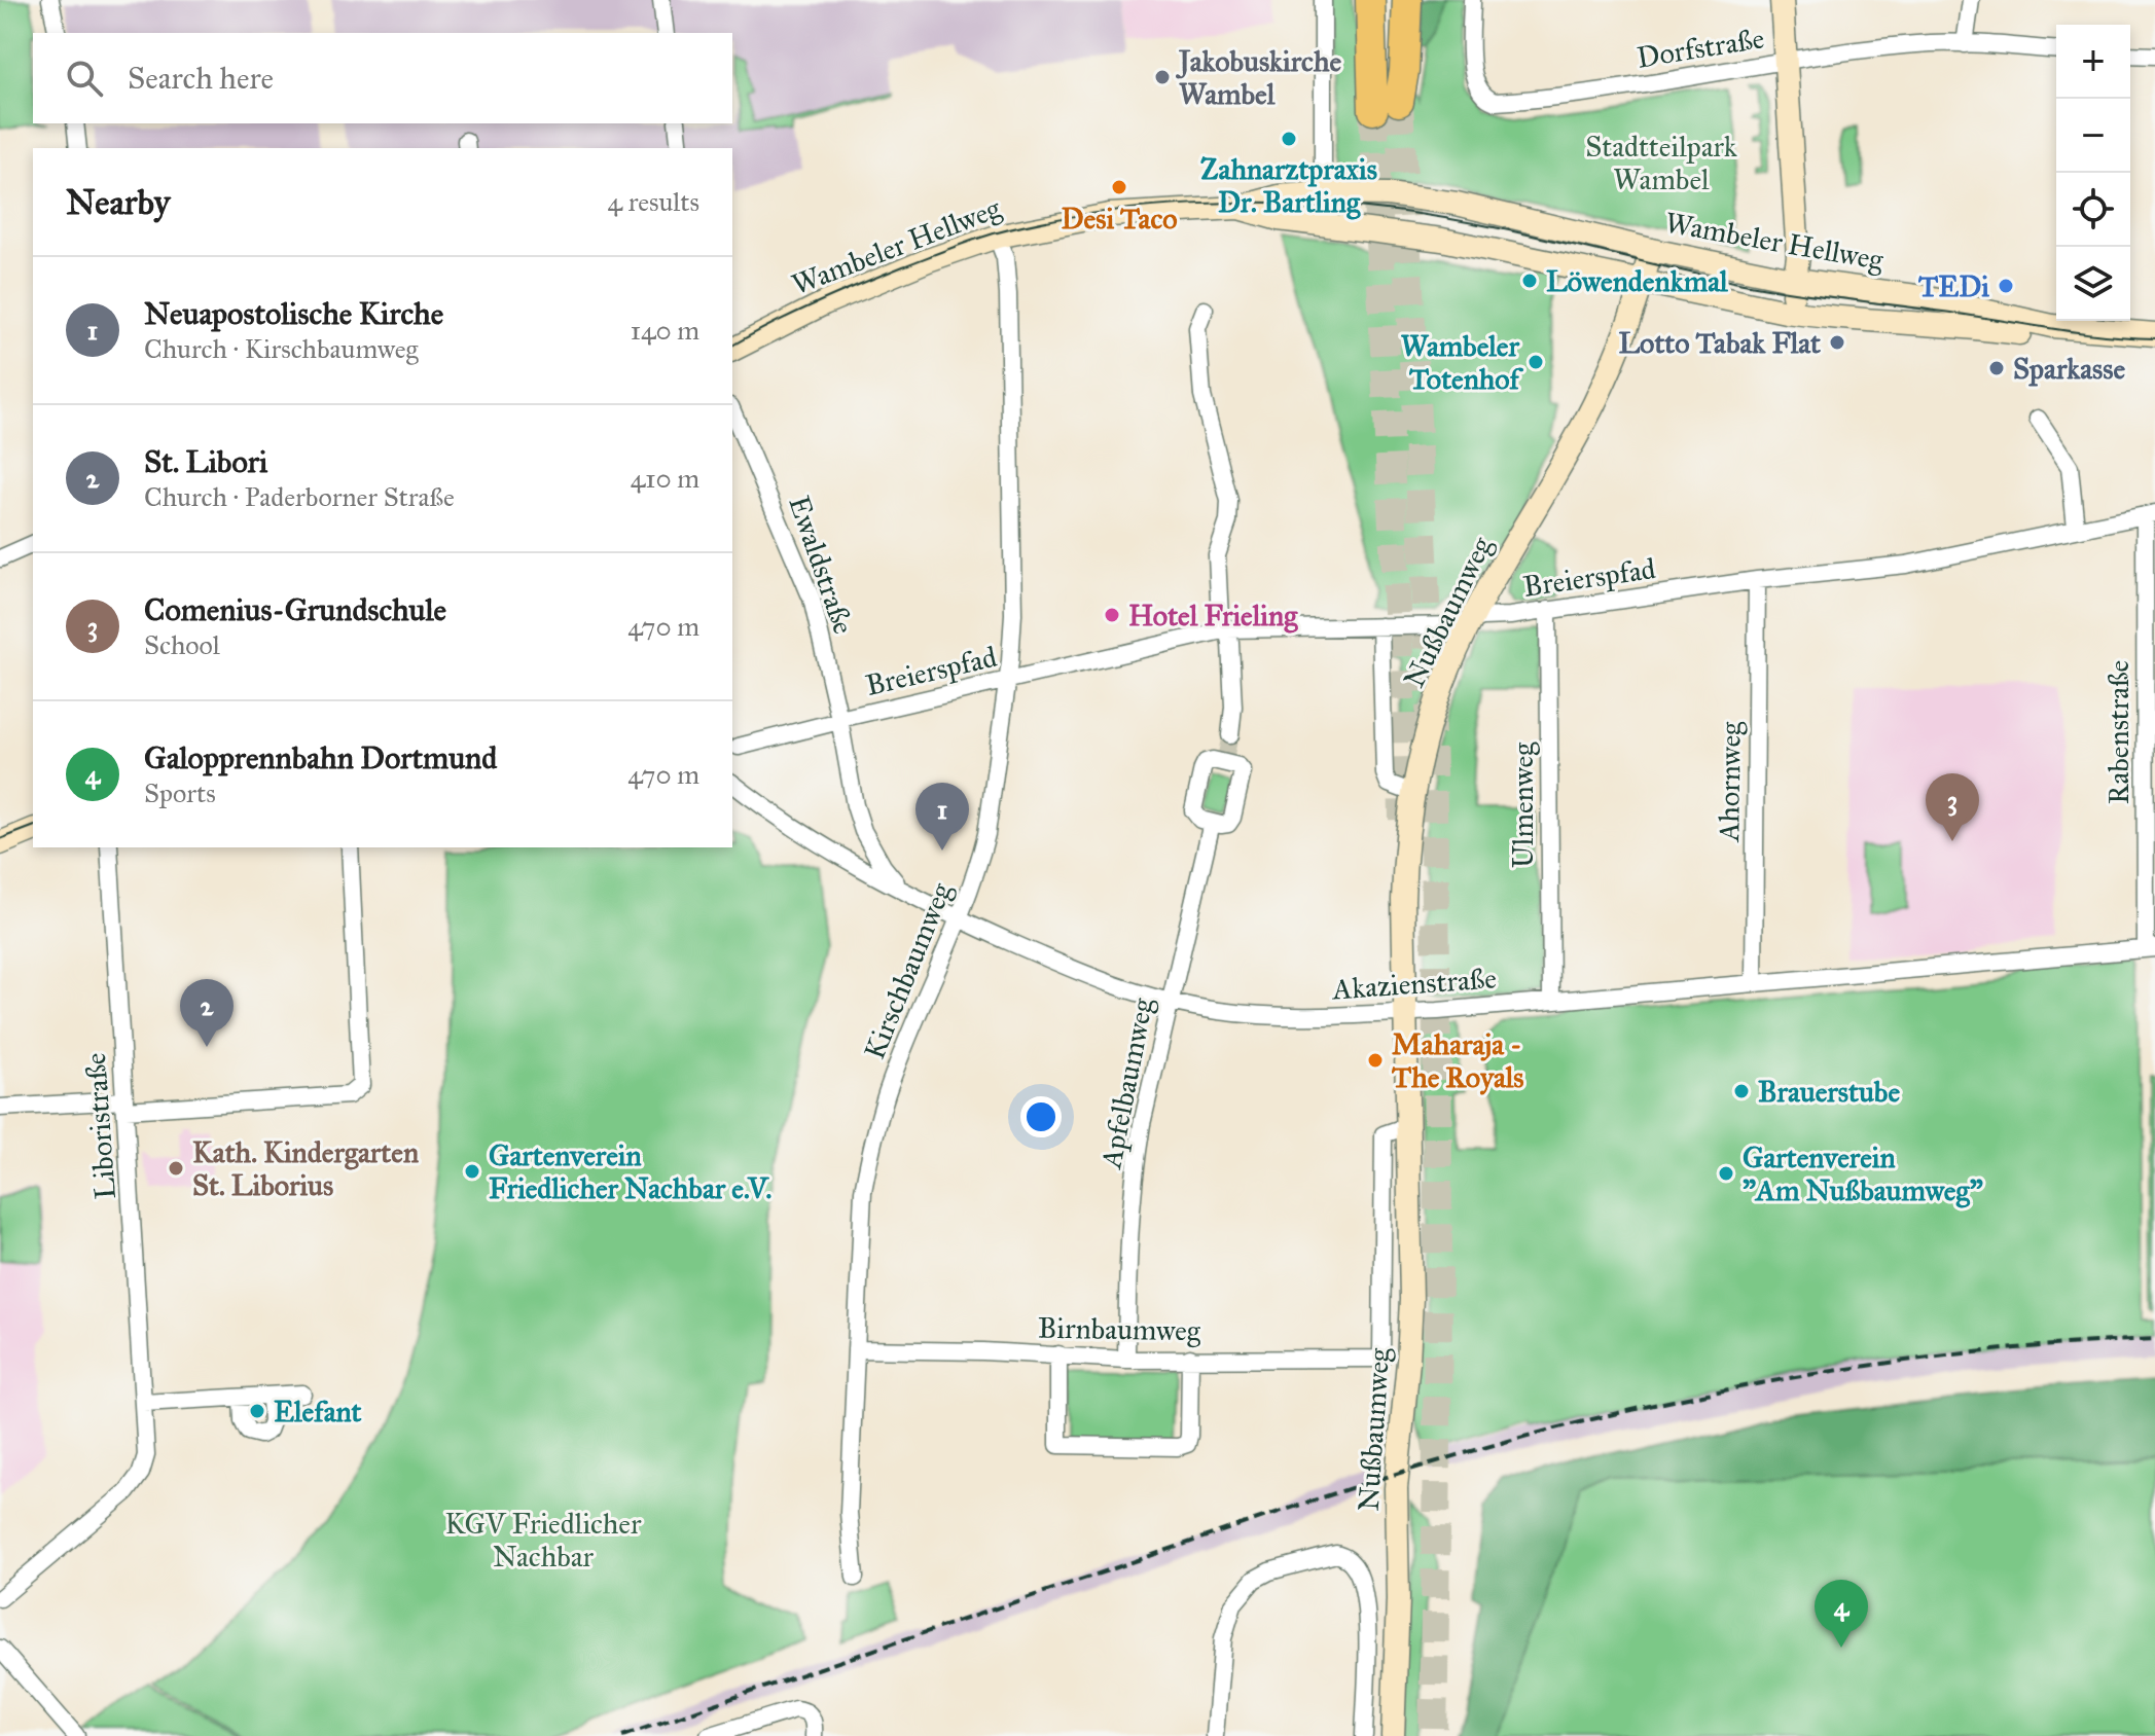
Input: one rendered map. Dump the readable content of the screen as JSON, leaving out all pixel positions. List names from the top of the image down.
{
  "streets": {
    "main road": ["Wambeler Hellweg", "Nußbaumweg"],
    "street": [
      "Dorfstraße",
      "Ewaldstraße",
      "Breierspfad",
      "Rabenstraße",
      "Ahornweg",
      "Ulmenweg",
      "Kirschbaumweg",
      "Akazienstraße",
      "Apfelbaumweg",
      "Liboristraße",
      "Birnbaumweg"
    ]
  },
  "crossings": [
    ["Wambeler Hellweg", "Nußbaumweg"],
    ["Wambeler Hellweg", "Kirschbaumweg"],
    ["Ewaldstraße", "Breierspfad"],
    ["Ewaldstraße", "Akazienstraße"],
    ["Breierspfad", "Nußbaumweg"],
    ["Breierspfad", "Rabenstraße"],
    ["Breierspfad", "Ahornweg"],
    ["Breierspfad", "Ulmenweg"],
    ["Breierspfad", "Kirschbaumweg"],
    ["Nußbaumweg", "Akazienstraße"],
    ["Nußbaumweg", "Birnbaumweg"],
    ["Rabenstraße", "Akazienstraße"],
    ["Ahornweg", "Akazienstraße"],
    ["Ulmenweg", "Akazienstraße"],
    ["Kirschbaumweg", "Akazienstraße"],
    ["Kirschbaumweg", "Birnbaumweg"],
    ["Akazienstraße", "Apfelbaumweg"],
    ["Apfelbaumweg", "Birnbaumweg"]
  ],
  "parks": ["Stadtteilpark Wambel", "KGV Friedlicher Nachbar"],
  "places": [
    "Jakobuskirche Wambel",
    "Zahnarztpraxis Dr. Bartling",
    "Desi Taco",
    "Löwendenkmal",
    "TEDi",
    "Lotto Tabak Flat",
    "Wambeler Totenhof",
    "Sparkasse",
    "Hotel Frieling",
    "Maharaja - The Royals",
    "Brauerstube",
    "Kath. Kindergarten St. Liborius",
    "Gartenverein Friedlicher Nachbar e.V.",
    "Gartenverein \"Am Nußbaumweg\"",
    "Elefant"
  ],
  "page": {
    "map_buttons": ["+", "−"],
    "search": "Search here",
    "heading": ["Nearby", "4 results"],
    "list": [
      {
        "mark": "1",
        "name": "Neuapostolische Kirche",
        "note": "Church · Kirschbaumweg",
        "value": "140 m"
      },
      {
        "mark": "2",
        "name": "St. Libori",
        "note": "Church · Paderborner Straße",
        "value": "410 m"
      },
      {
        "mark": "3",
        "name": "Comenius-Grundschule",
        "note": "School",
        "value": "470 m"
      },
      {
        "mark": "4",
        "name": "Galopprennbahn Dortmund",
        "note": "Sports",
        "value": "470 m"
      }
    ],
    "pins": [
      "3",
      "1",
      "2",
      "4"
    ]
  }
}
